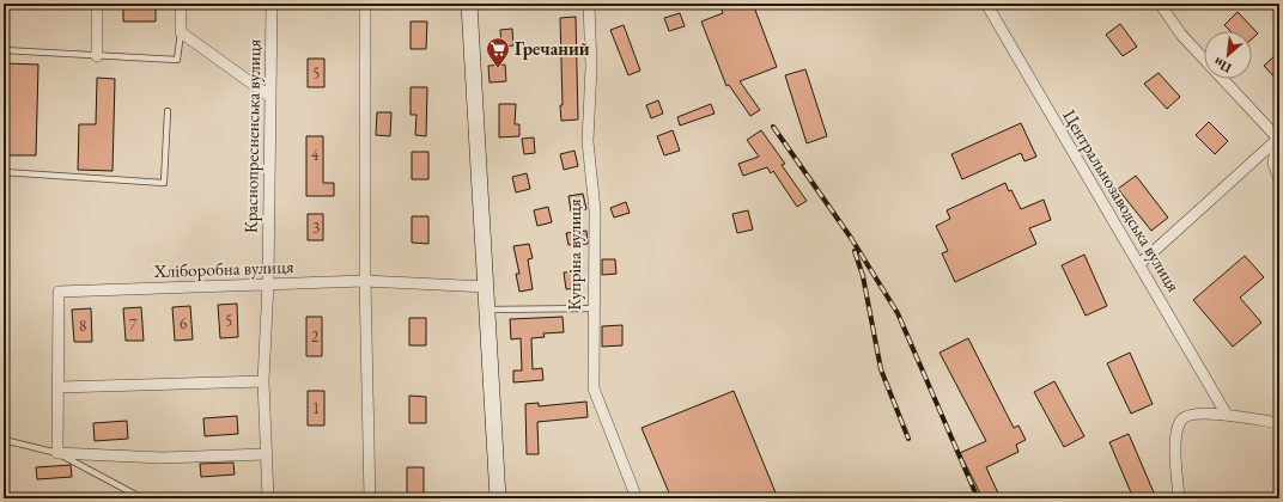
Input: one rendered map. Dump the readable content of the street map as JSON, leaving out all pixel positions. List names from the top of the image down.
{
  "streets": {
    "street": [
      "Краснопресненська вулиця",
      "Центральнозаводська вулиця",
      "Купріна вулиця",
      "Хліборобна вулиця"
    ]
  },
  "crossings": [
    ["Краснопресненська вулиця", "Хліборобна вулиця"]
  ],
  "places": {
    "supermarket": ["Гречаний"]
  },
  "house_numbers": [
    "5",
    "4",
    "3",
    "5",
    "6",
    "7",
    "8",
    "2",
    "1"
  ],
  "north": "bottom left"
}
